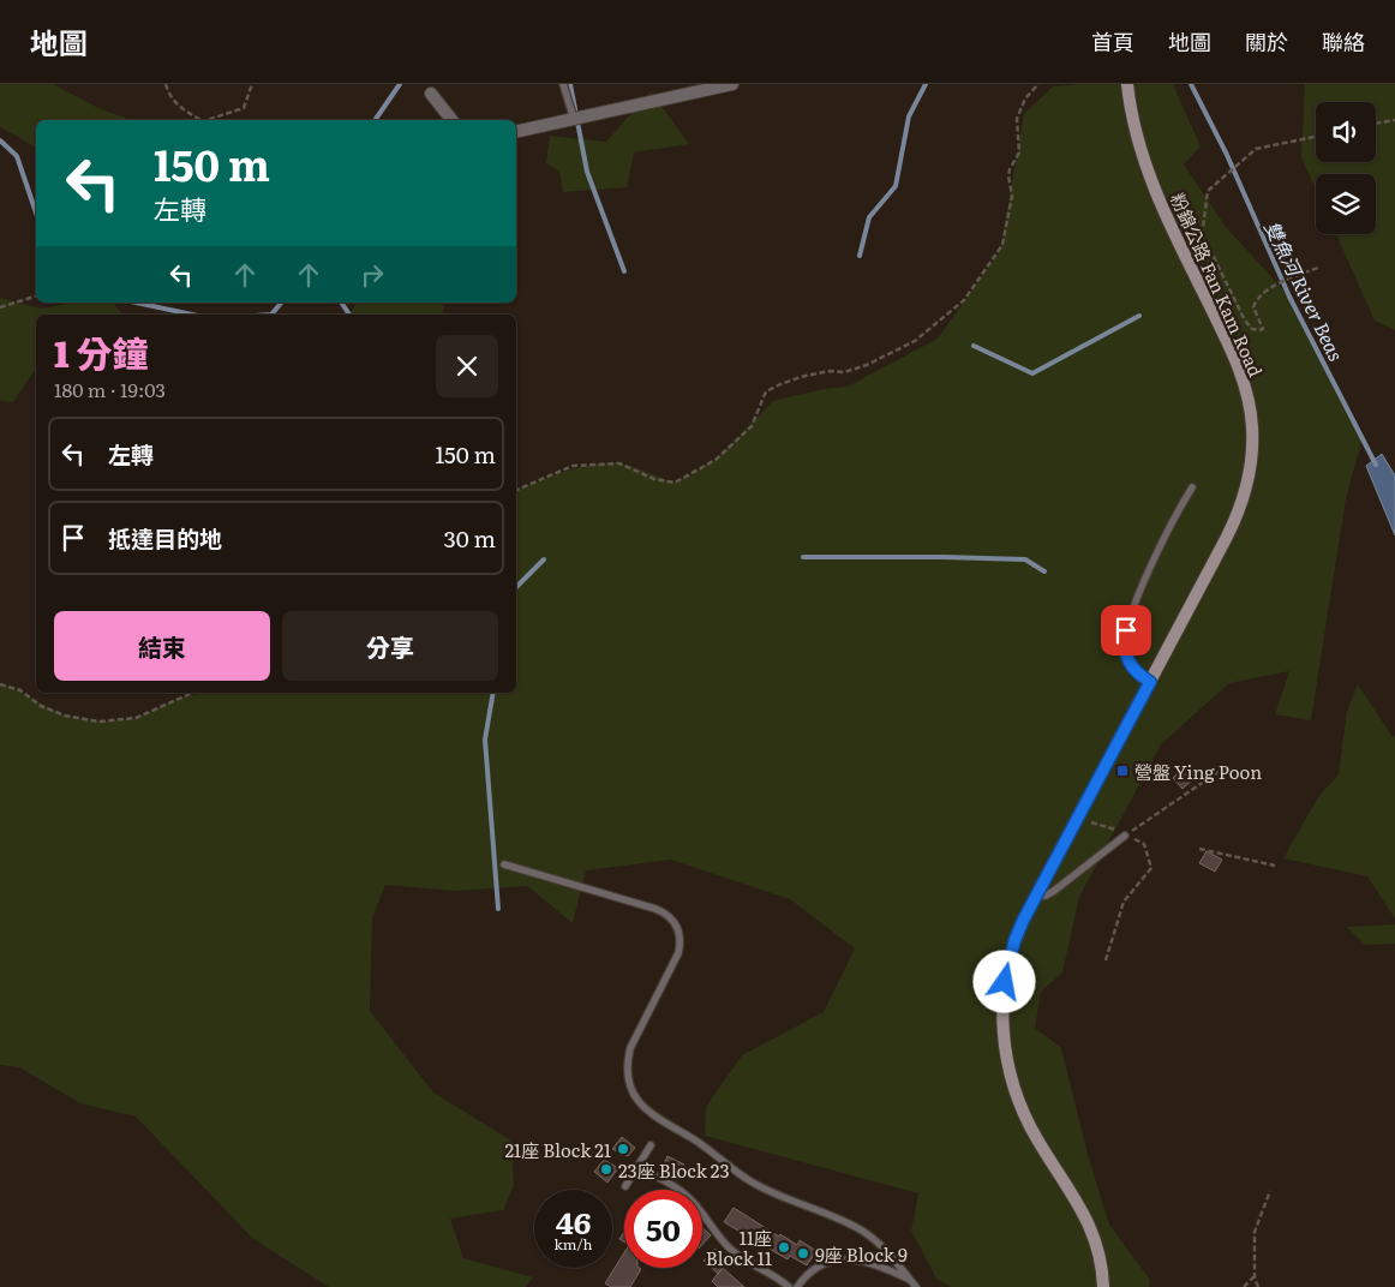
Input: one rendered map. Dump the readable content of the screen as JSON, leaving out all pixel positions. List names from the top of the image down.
{
  "streets": {
    "main road": ["粉錦公路 Fan Kam Road"]
  },
  "water": ["雙魚河 River Beas"],
  "places": {
    "transit": ["營盤 Ying Poon"],
    "other": [
      "21座 Block 21",
      "23座 Block 23",
      "11座 Block 11",
      "9座 Block 9"
    ]
  },
  "page": {
    "header": "地圖",
    "nav": [
      "首頁",
      "地圖",
      "關於",
      "聯絡"
    ],
    "turn": ["150 m", "左轉"],
    "heading": ["1 分鐘", "180 m · 19:03"],
    "list": [
      {
        "name": "左轉",
        "value": "150 m"
      },
      {
        "name": "抵達目的地",
        "value": "30 m"
      }
    ],
    "buttons": ["結束", "分享"],
    "speed": "46 km/h",
    "limit": "50"
  }
}
